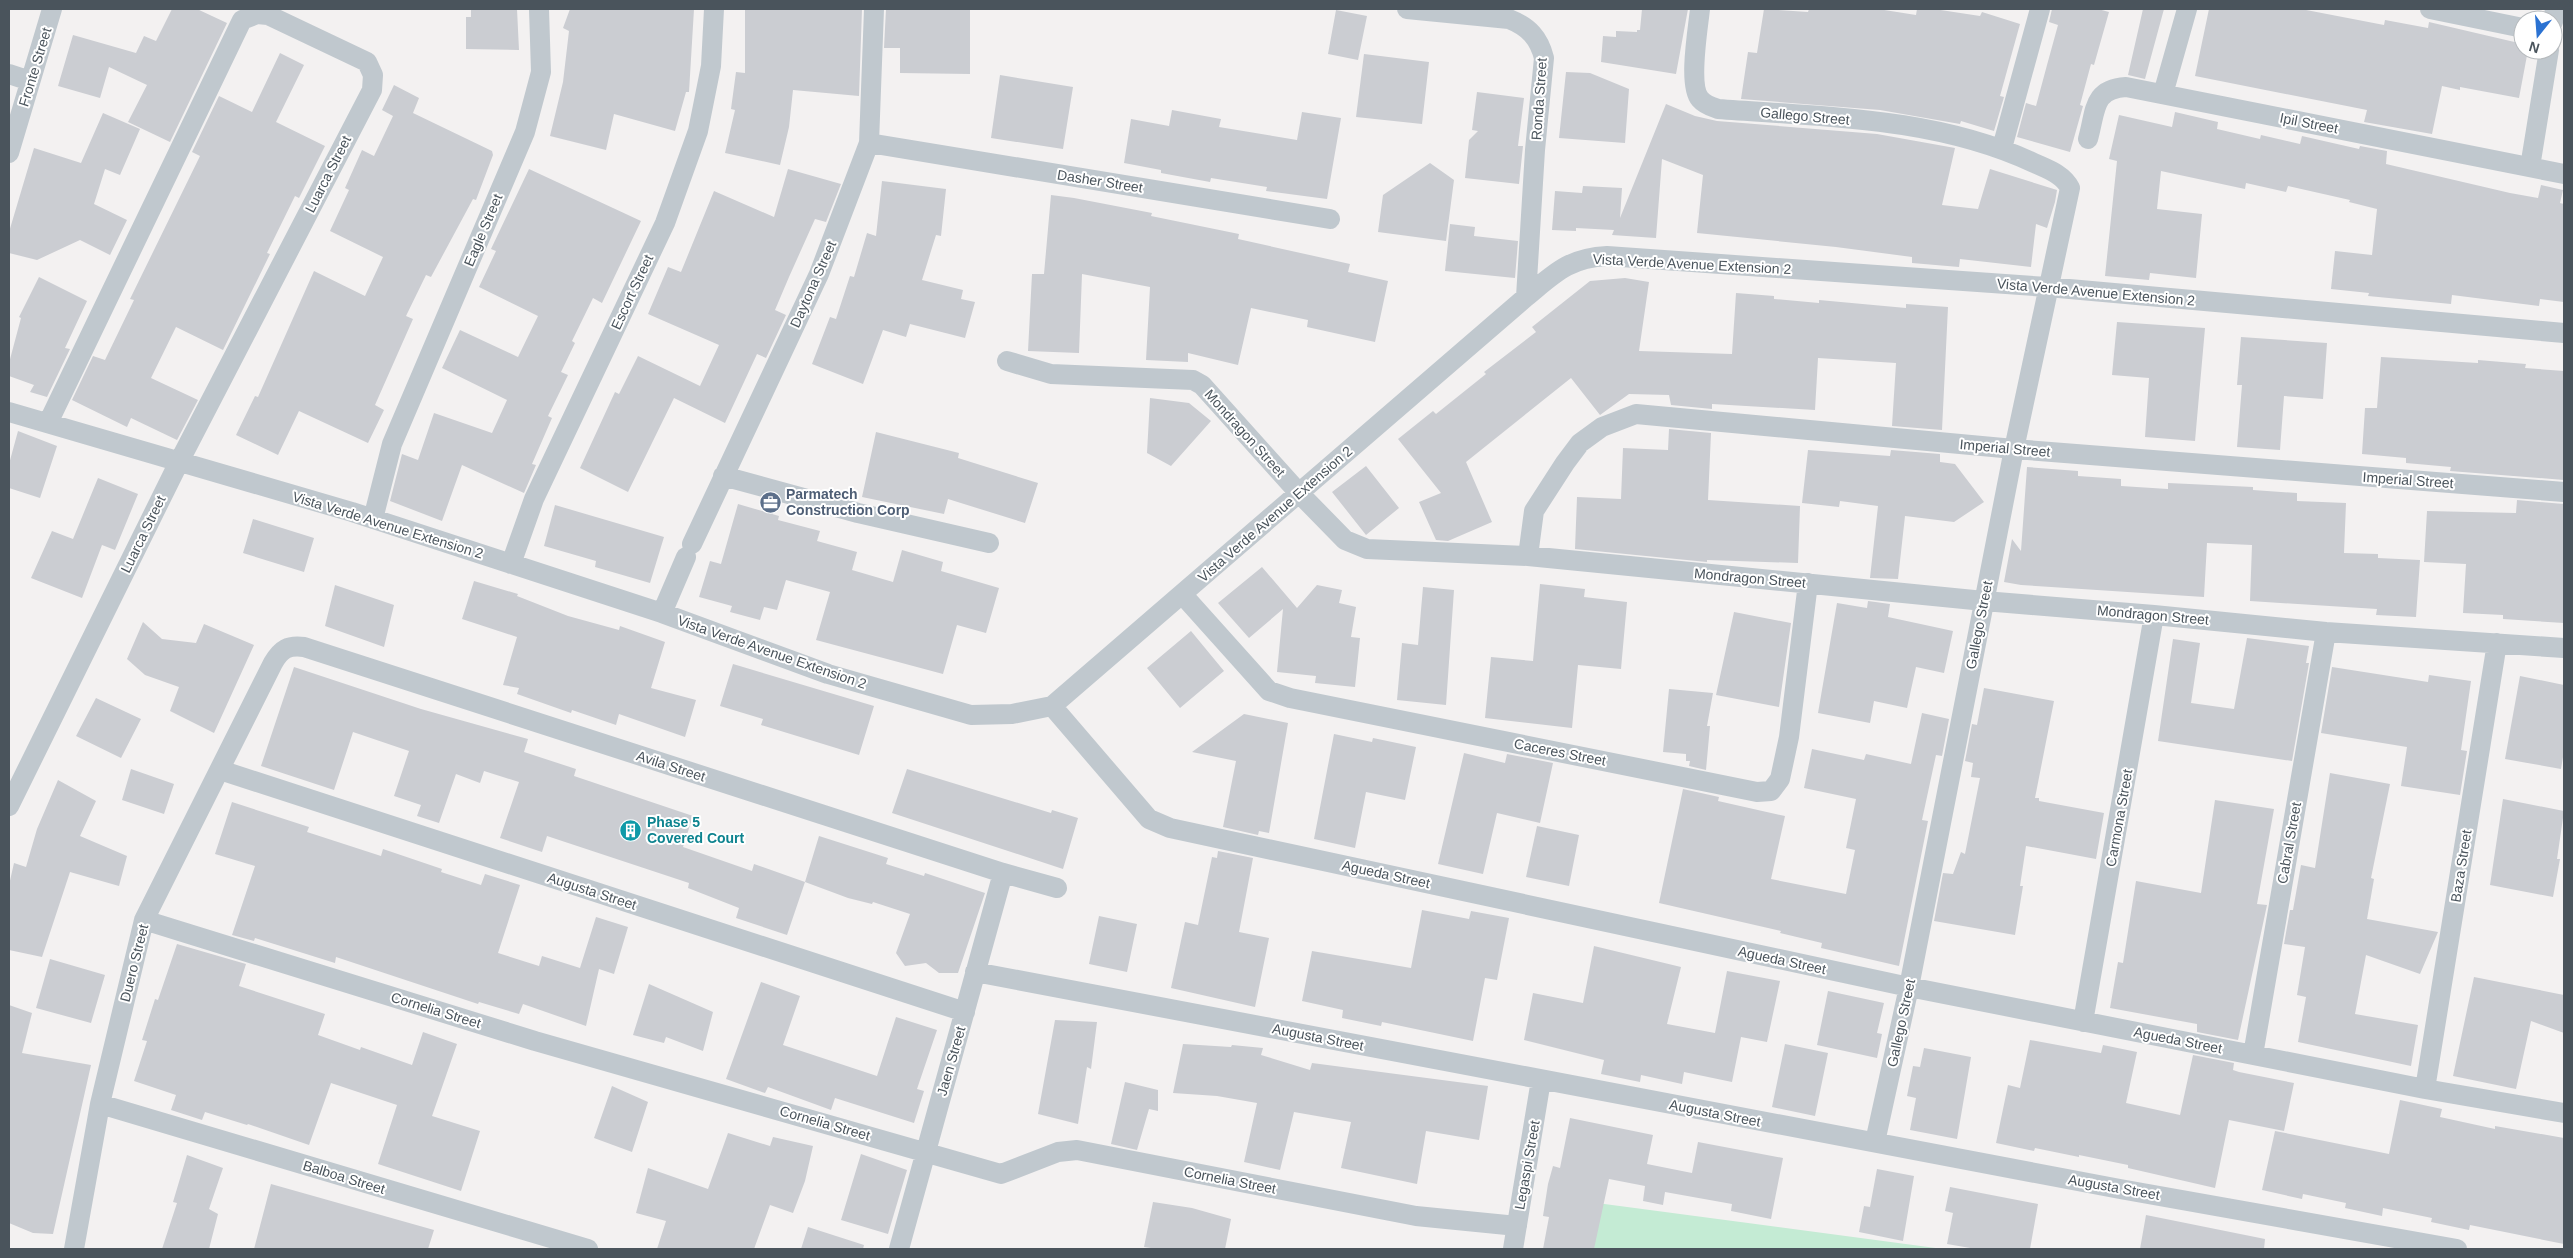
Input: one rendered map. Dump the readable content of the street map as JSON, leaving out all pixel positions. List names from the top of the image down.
{
  "streets": {
    "street": [
      "Fronte Street",
      "Ronda Street",
      "Gallego Street",
      "Ipil Street",
      "Luarca Street",
      "Dasher Street",
      "Eagle Street",
      "Vista Verde Avenue Extension 2",
      "Daytona Street",
      "Escort Street",
      "Mondragon Street",
      "Imperial Street",
      "Caceres Street",
      "Avila Street",
      "Carmona Street",
      "Cabral Street",
      "Baza Street",
      "Agueda Street",
      "Augusta Street",
      "Duero Street",
      "Cornelia Street",
      "Jaen Street",
      "Legaspi Street",
      "Balboa Street"
    ]
  },
  "crossings": [
    ["Ronda Street", "Vista Verde Avenue Extension 2"],
    ["Gallego Street", "Vista Verde Avenue Extension 2"],
    ["Gallego Street", "Mondragon Street"],
    ["Gallego Street", "Imperial Street"],
    ["Gallego Street", "Agueda Street"],
    ["Gallego Street", "Augusta Street"],
    ["Luarca Street", "Vista Verde Avenue Extension 2"],
    ["Dasher Street", "Daytona Street"],
    ["Eagle Street", "Vista Verde Avenue Extension 2"],
    ["Vista Verde Avenue Extension 2", "Daytona Street"],
    ["Vista Verde Avenue Extension 2", "Escort Street"],
    ["Vista Verde Avenue Extension 2", "Mondragon Street"],
    ["Vista Verde Avenue Extension 2", "Caceres Street"],
    ["Vista Verde Avenue Extension 2", "Agueda Street"],
    ["Mondragon Street", "Imperial Street"],
    ["Mondragon Street", "Caceres Street"],
    ["Mondragon Street", "Carmona Street"],
    ["Mondragon Street", "Cabral Street"],
    ["Mondragon Street", "Baza Street"],
    ["Avila Street", "Duero Street"],
    ["Avila Street", "Jaen Street"],
    ["Carmona Street", "Agueda Street"],
    ["Cabral Street", "Agueda Street"],
    ["Baza Street", "Agueda Street"],
    ["Augusta Street", "Duero Street"],
    ["Augusta Street", "Jaen Street"],
    ["Augusta Street", "Legaspi Street"],
    ["Duero Street", "Cornelia Street"],
    ["Duero Street", "Balboa Street"],
    ["Cornelia Street", "Jaen Street"],
    ["Cornelia Street", "Legaspi Street"]
  ],
  "places": {
    "office": ["Parmatech Construction Corp"],
    "building": ["Phase 5 Covered Court"]
  },
  "north": "bottom"
}
